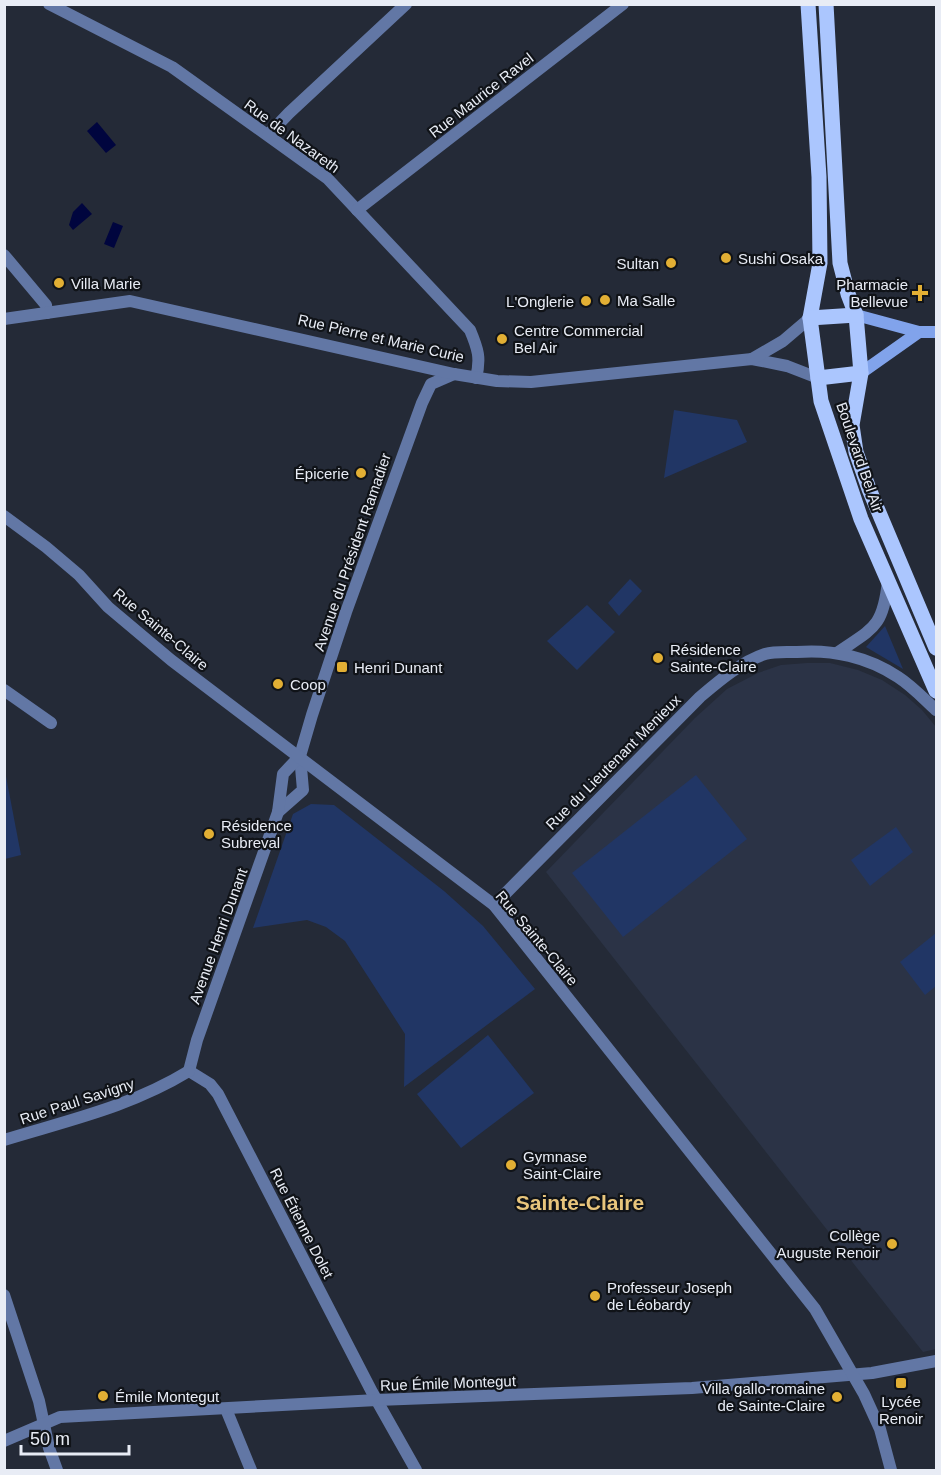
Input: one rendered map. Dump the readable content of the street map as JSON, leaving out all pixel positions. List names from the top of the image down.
{
  "streets": {
    "main road": ["Rue Pierre et Marie Curie", "Boulevard Bel Air"],
    "street": [
      "Rue Maurice Ravel",
      "Rue de Nazareth",
      "Avenue du Président Ramadier",
      "Rue Sainte-Claire",
      "Rue du Lieutenant Menieux",
      "Avenue Henri Dunant",
      "Rue Paul Savigny",
      "Rue Étienne Dolet",
      "Rue Émile Montegut"
    ]
  },
  "crossings": [
    ["Rue Maurice Ravel", "Rue de Nazareth"],
    ["Rue de Nazareth", "Rue Pierre et Marie Curie"],
    ["Rue Pierre et Marie Curie", "Boulevard Bel Air"],
    ["Rue Pierre et Marie Curie", "Avenue du Président Ramadier"],
    ["Avenue du Président Ramadier", "Rue Sainte-Claire"],
    ["Avenue du Président Ramadier", "Avenue Henri Dunant"],
    ["Rue Sainte-Claire", "Rue du Lieutenant Menieux"],
    ["Rue Sainte-Claire", "Avenue Henri Dunant"],
    ["Rue Sainte-Claire", "Rue Émile Montegut"],
    ["Avenue Henri Dunant", "Rue Paul Savigny"],
    ["Avenue Henri Dunant", "Rue Étienne Dolet"],
    ["Rue Paul Savigny", "Rue Étienne Dolet"],
    ["Rue Étienne Dolet", "Rue Émile Montegut"]
  ],
  "districts": ["Sainte-Claire"],
  "places": {
    "other": [
      "Sushi Osaka",
      "Sultan",
      "Villa Marie",
      "Ma Salle",
      "L'Onglerie",
      "Centre Commercial Bel Air",
      "Épicerie",
      "Résidence Sainte-Claire",
      "Coop",
      "Résidence Subreval",
      "Gymnase Saint-Claire",
      "Collège Auguste Renoir",
      "Professeur Joseph de Léobardy",
      "Émile Montegut",
      "Villa gallo-romaine de Sainte-Claire"
    ],
    "health": ["Pharmacie Bellevue"],
    "transit": ["Henri Dunant", "Lycée Renoir"]
  },
  "scale_bar": "50 m"
}
